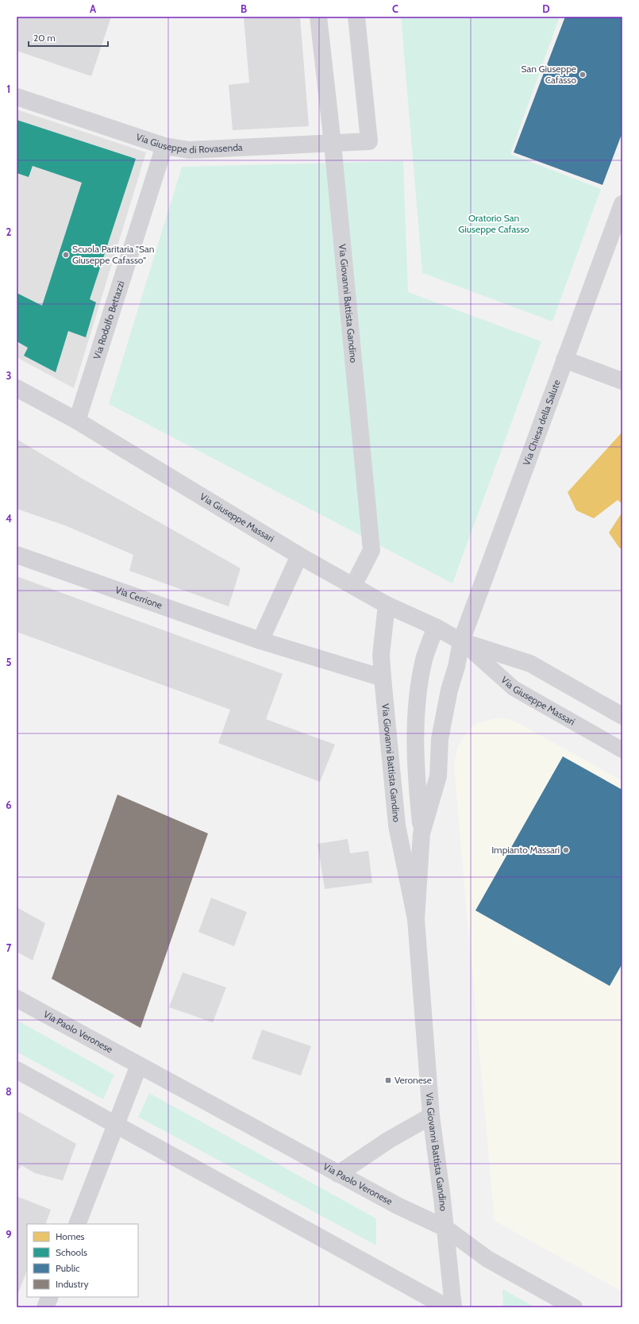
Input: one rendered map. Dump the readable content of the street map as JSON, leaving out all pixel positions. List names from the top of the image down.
{
  "streets": {
    "street": [
      "Via Giuseppe di Rovasenda",
      "Via Giovanni Battista Gandino",
      "Via Rodolfo Bettazzi",
      "Via Chiesa della Salute",
      "Via Giuseppe Massari",
      "Via Cerrione",
      "Via Paolo Veronese"
    ]
  },
  "crossings": [
    ["Via Giuseppe di Rovasenda", "Via Giovanni Battista Gandino"],
    ["Via Giuseppe di Rovasenda", "Via Rodolfo Bettazzi"],
    ["Via Giovanni Battista Gandino", "Via Chiesa della Salute"],
    ["Via Giovanni Battista Gandino", "Via Giuseppe Massari"],
    ["Via Giovanni Battista Gandino", "Via Cerrione"],
    ["Via Giovanni Battista Gandino", "Via Paolo Veronese"],
    ["Via Rodolfo Bettazzi", "Via Giuseppe Massari"],
    ["Via Chiesa della Salute", "Via Giuseppe Massari"]
  ],
  "parks": ["Oratorio San Giuseppe Cafasso"],
  "places": {
    "other": ["San Giuseppe Cafasso", "Scuola Paritaria \"San Giuseppe Cafasso\"", "Impianto Massari"],
    "transit": ["Veronese"]
  },
  "legend": [
    "Homes",
    "Schools",
    "Public",
    "Industry"
  ],
  "scale_bar": "20 m",
  "grid": {
    "columns": [
      "A",
      "B",
      "C",
      "D"
    ],
    "rows": [
      "1",
      "2",
      "3",
      "4",
      "5",
      "6",
      "7",
      "8",
      "9"
    ]
  }
}
